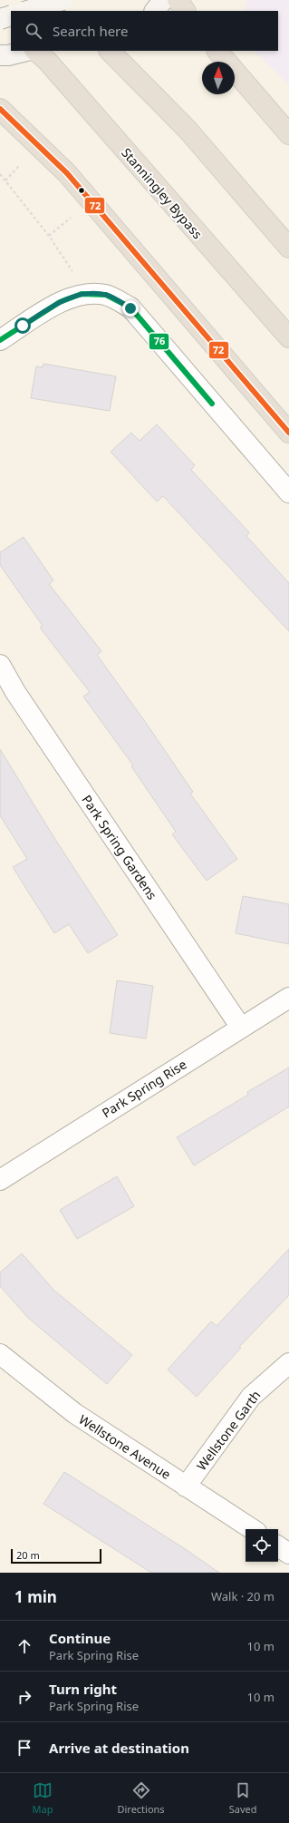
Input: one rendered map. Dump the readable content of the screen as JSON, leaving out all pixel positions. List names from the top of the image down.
{
  "streets": {
    "highway": ["Stanningley Bypass"],
    "street": [
      "Park Spring Gardens",
      "Park Spring Rise",
      "Wellstone Garth",
      "Wellstone Avenue"
    ]
  },
  "crossings": [
    ["Park Spring Gardens", "Park Spring Rise"],
    ["Wellstone Garth", "Wellstone Avenue"]
  ],
  "lines": ["transit line 72", "transit line 76"],
  "scale_bar": "20 m",
  "north": "top",
  "page": {
    "search": "Search here",
    "scale": "20 m",
    "heading": ["1 min", "Walk · 20 m"],
    "list": [
      ["Continue", "Park Spring Rise", "10 m"],
      ["Turn right", "Park Spring Rise", "10 m"],
      "Arrive at destination"
    ],
    "nav": ["Map", "Directions", "Saved"]
  }
}
